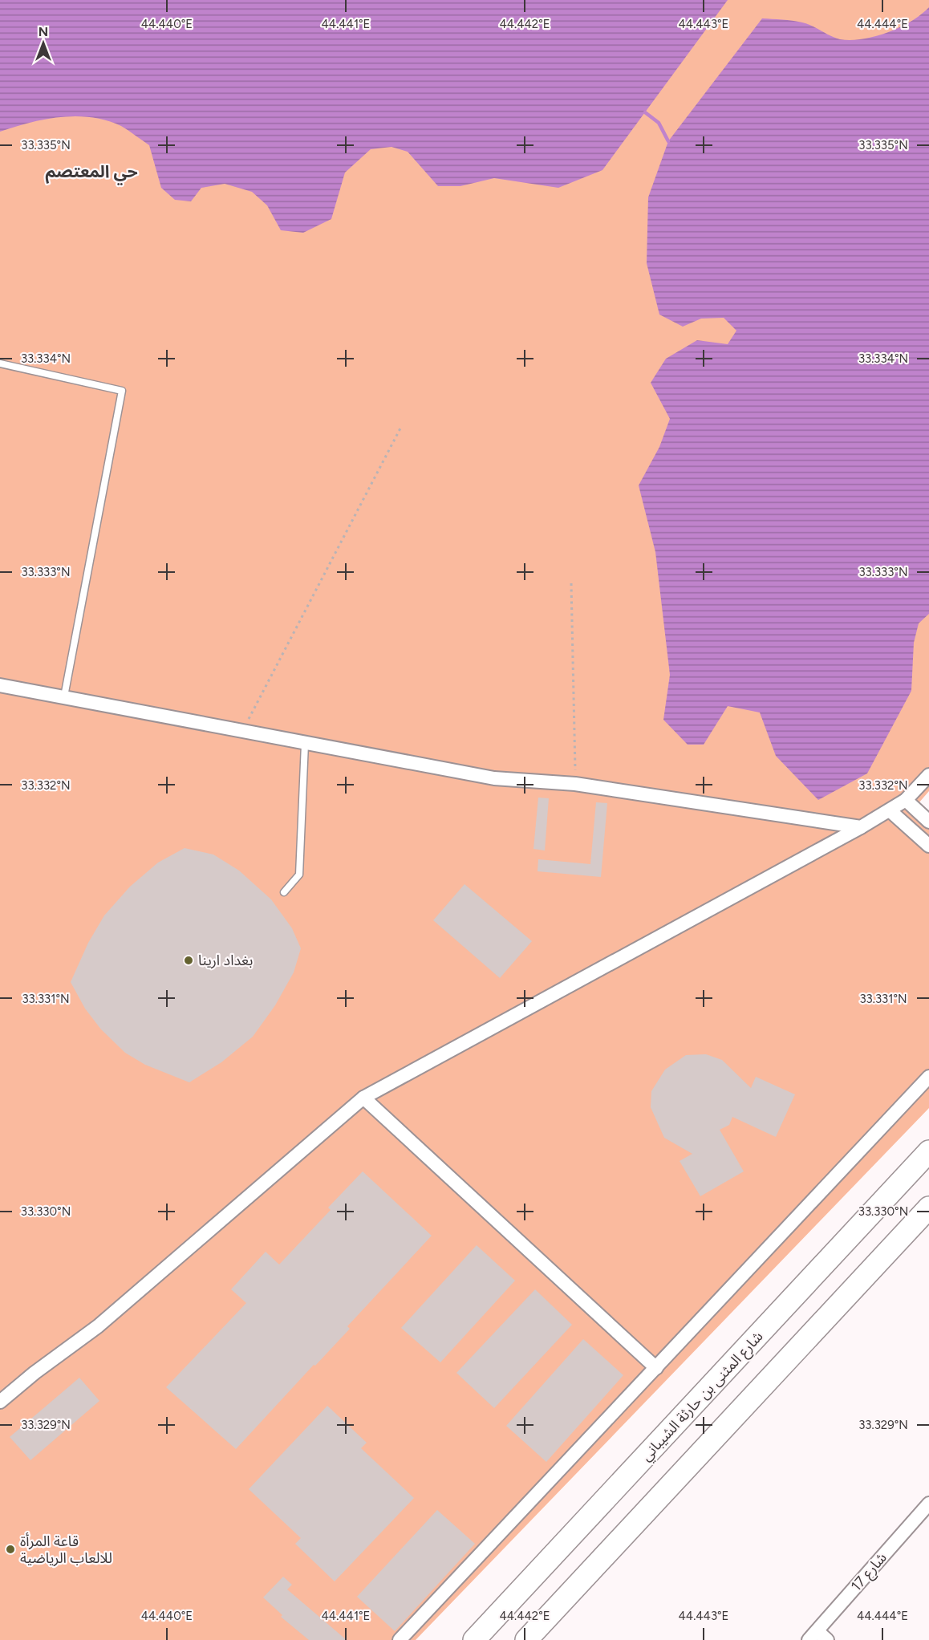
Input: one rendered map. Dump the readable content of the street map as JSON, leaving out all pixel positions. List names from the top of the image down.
{
  "streets": {
    "main road": ["شارع المثنى بن حارثة الشيباني"],
    "street": ["شارع 17"]
  },
  "districts": ["حي المعتصم"],
  "places": ["بغداد ارينا", "قاعة المرأة للالعاب الرياضية"],
  "north": "top",
  "coordinates": [
    "44.440°E",
    "44.441°E",
    "44.442°E",
    "44.443°E",
    "44.444°E",
    "33.335°N",
    "33.334°N",
    "33.333°N",
    "33.332°N",
    "33.331°N",
    "33.330°N",
    "33.329°N"
  ]
}
